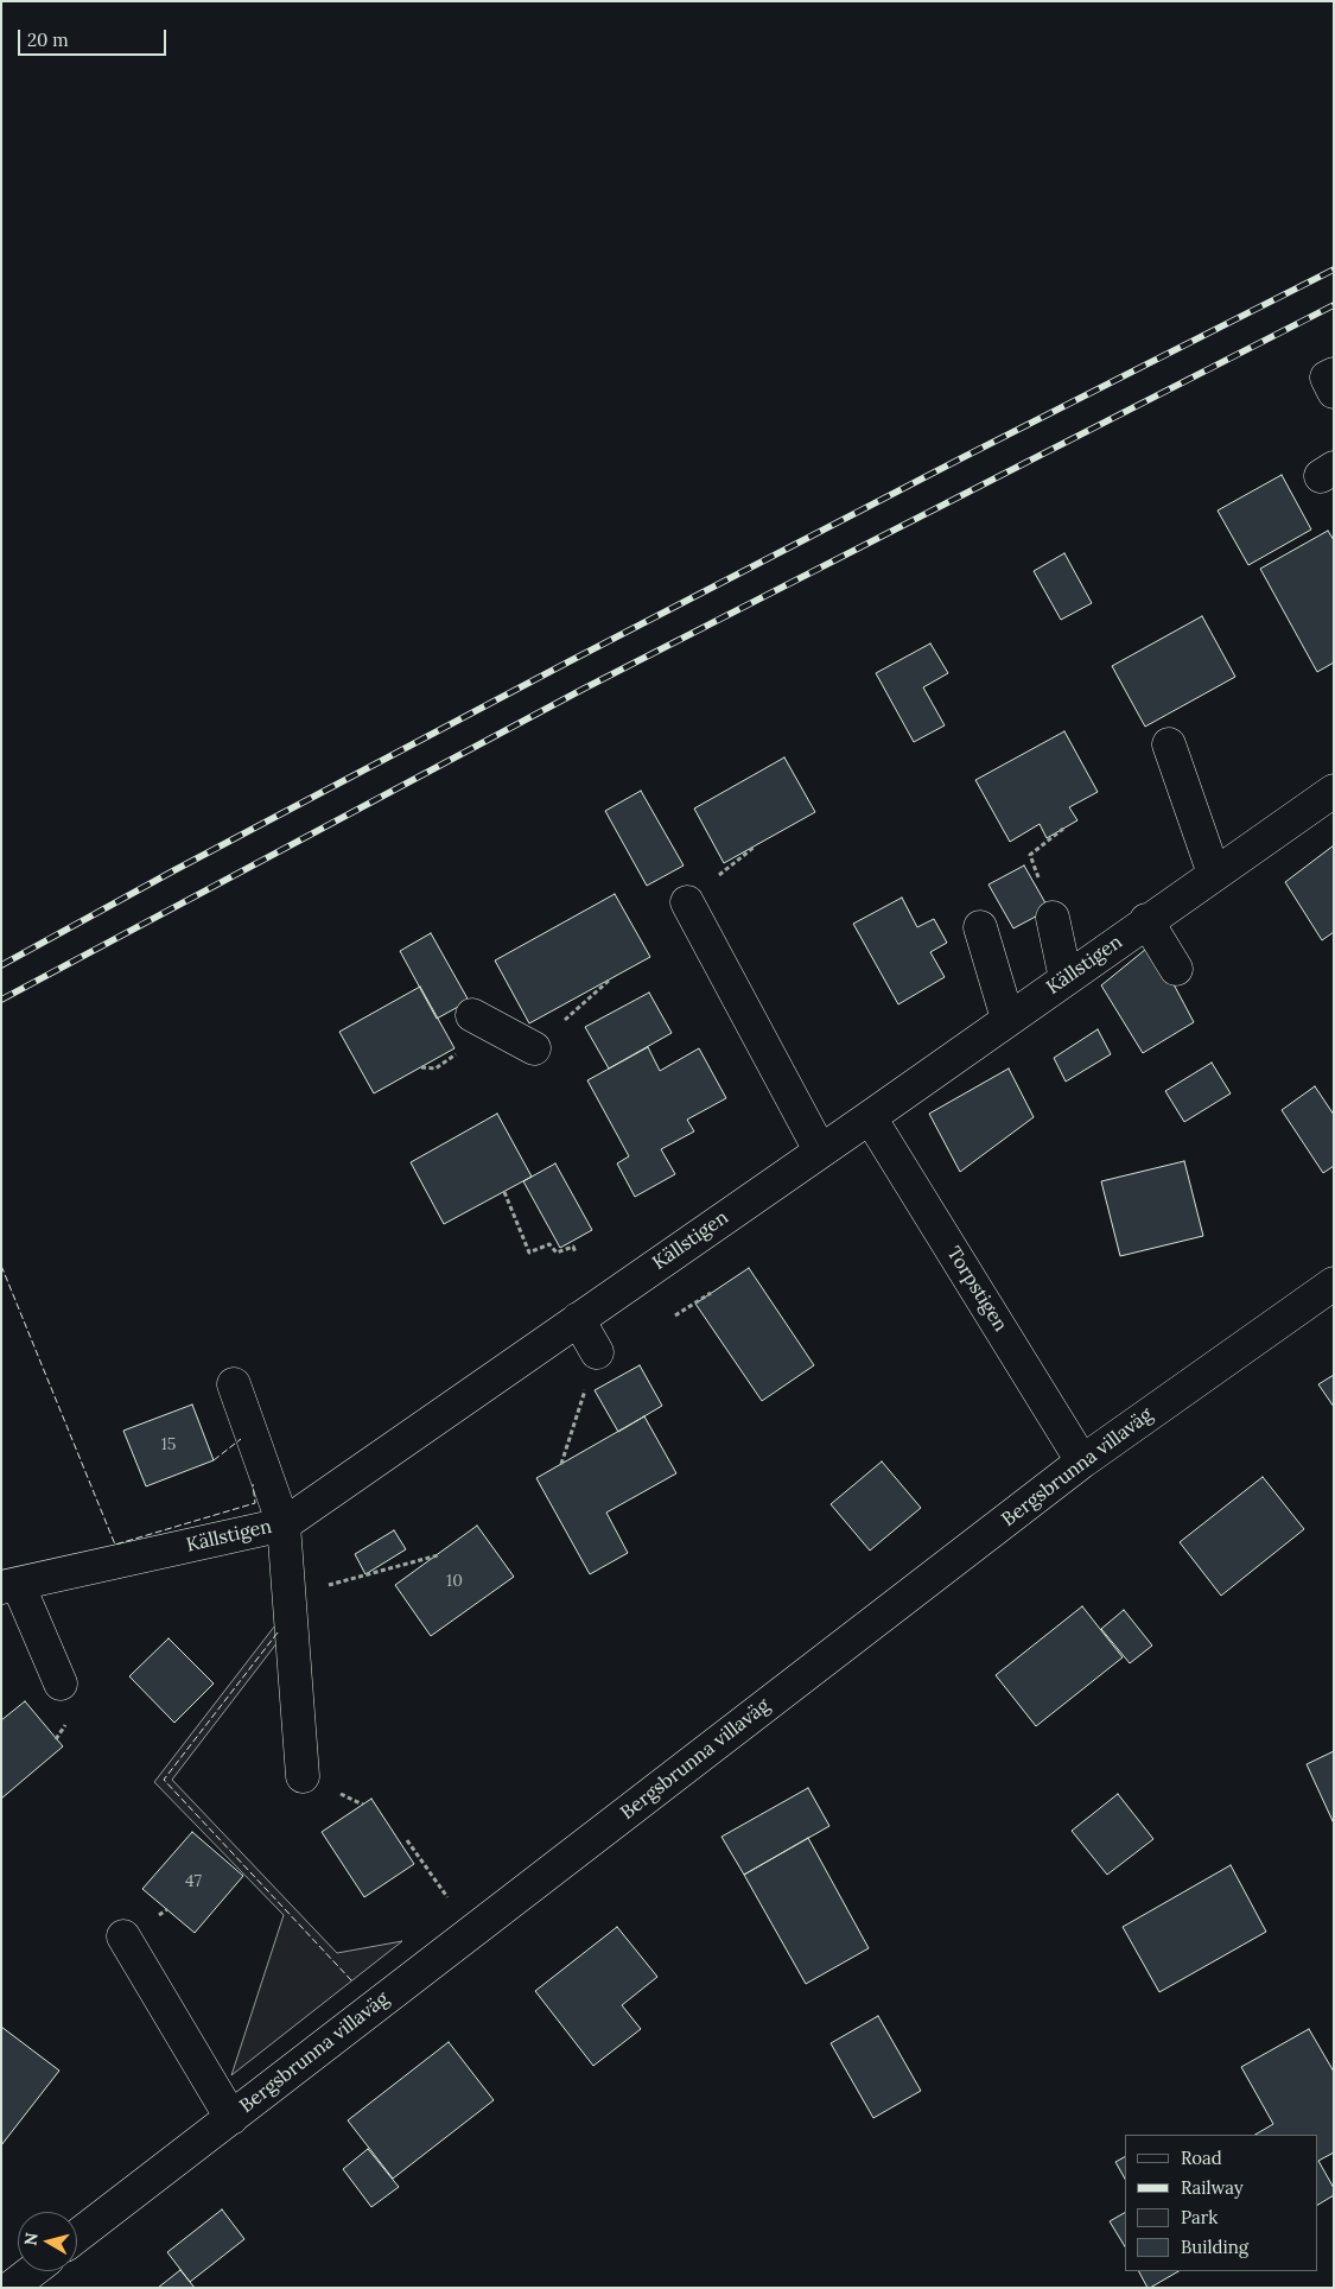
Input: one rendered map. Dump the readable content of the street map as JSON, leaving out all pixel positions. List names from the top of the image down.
{
  "streets": {
    "street": ["Källstigen", "Torpstigen", "Bergsbrunna villaväg"]
  },
  "crossings": [
    ["Källstigen", "Torpstigen"],
    ["Torpstigen", "Bergsbrunna villaväg"]
  ],
  "house_numbers": ["15", "10", "47"],
  "legend": [
    "Road",
    "Railway",
    "Park",
    "Building"
  ],
  "scale_bar": "20 m",
  "north": "left"
}
